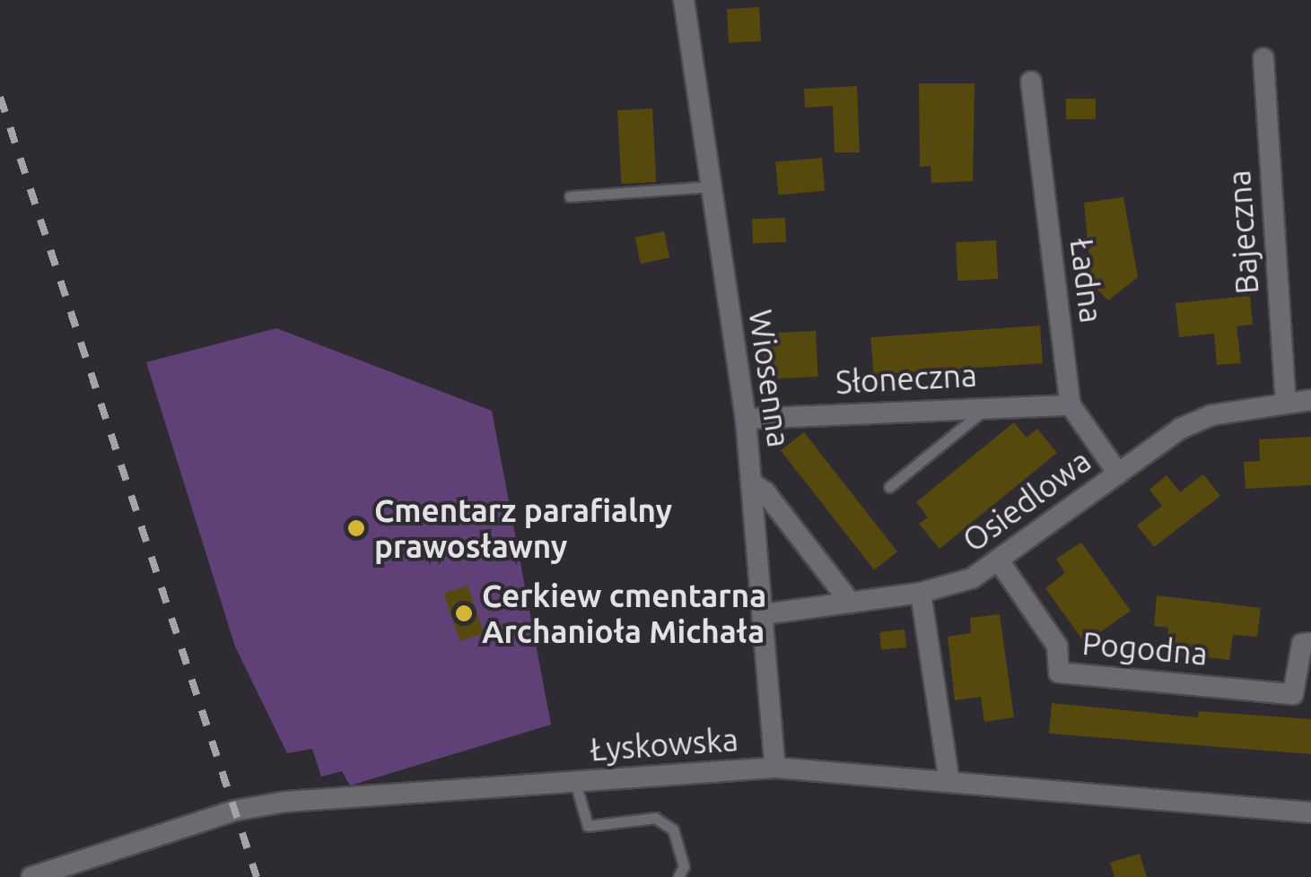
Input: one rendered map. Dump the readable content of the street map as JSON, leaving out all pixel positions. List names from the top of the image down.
{
  "streets": {
    "street": [
      "Bajeczna",
      "Ładna",
      "Wiosenna",
      "Słoneczna",
      "Osiedlowa",
      "Pogodna",
      "Łyskowska"
    ]
  },
  "crossings": [
    ["Bajeczna", "Osiedlowa"],
    ["Ładna", "Słoneczna"],
    ["Ładna", "Osiedlowa"],
    ["Wiosenna", "Słoneczna"],
    ["Wiosenna", "Osiedlowa"],
    ["Wiosenna", "Łyskowska"],
    ["Osiedlowa", "Pogodna"]
  ],
  "places": ["Cmentarz parafialny prawosławny", "Cerkiew cmentarna Archanioła Michała"]
}
